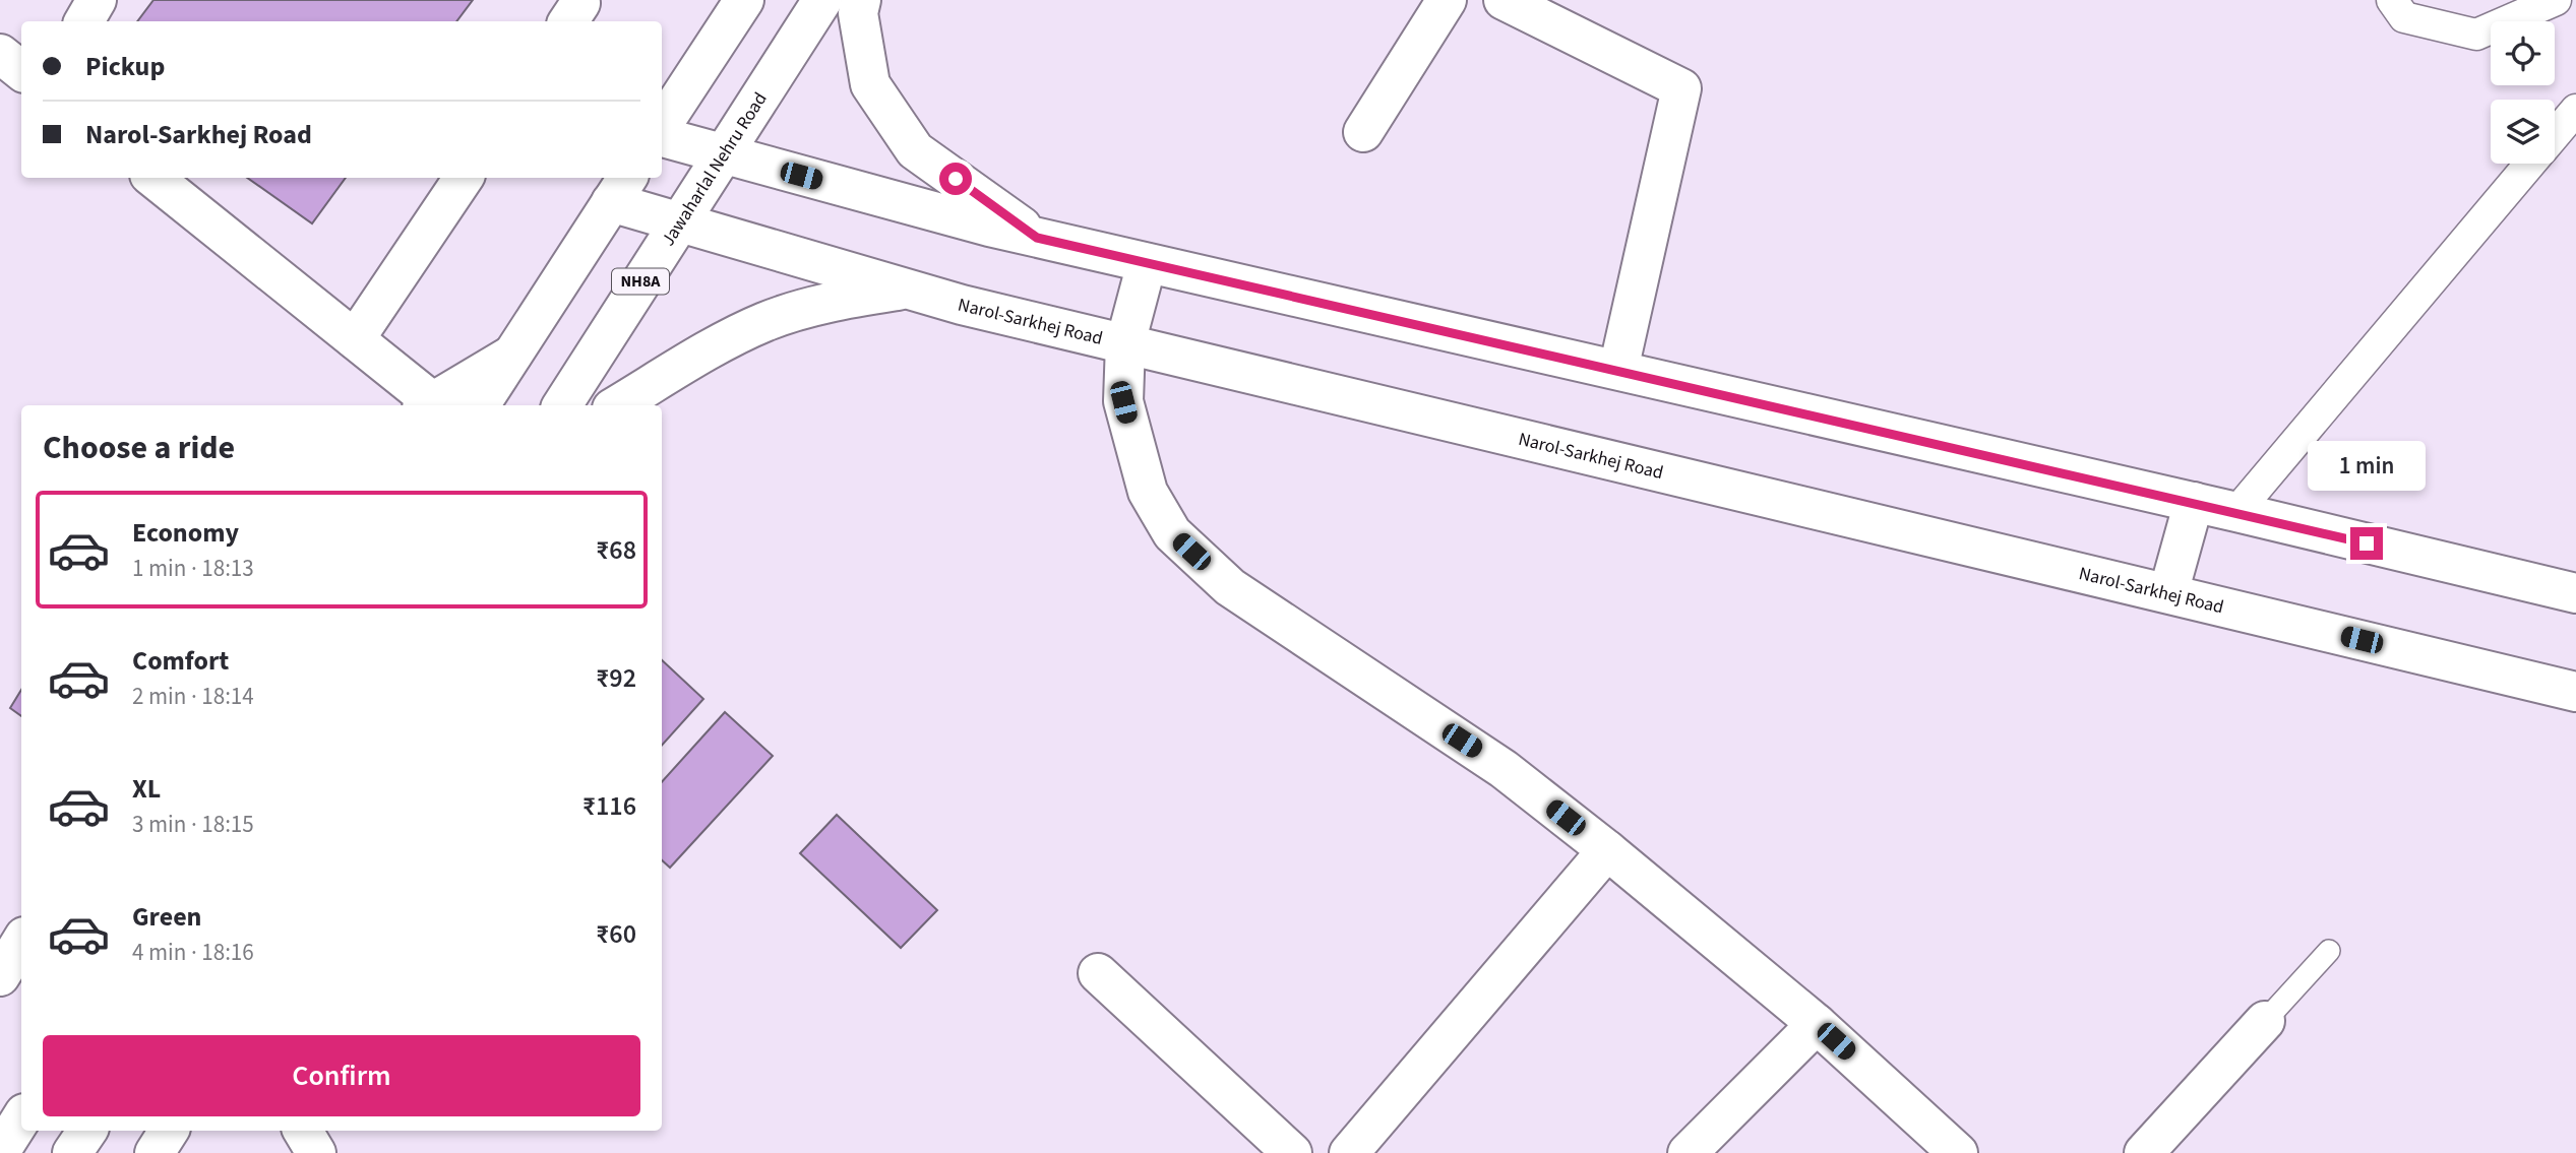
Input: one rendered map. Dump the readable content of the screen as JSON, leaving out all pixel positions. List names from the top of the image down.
{
  "streets": {
    "main road": ["Jawaharlal Nehru Road", "NH8A", "Narol-Sarkhej Road"]
  },
  "crossings": [
    ["Jawaharlal Nehru Road", "Narol-Sarkhej Road"]
  ],
  "page": {
    "banner": ["Pickup", "Narol-Sarkhej Road"],
    "heading": "Choose a ride",
    "bubble": "1 min",
    "list": [
      {
        "name": "Economy",
        "note": "1 min · 18:13",
        "value": "₹68"
      },
      {
        "name": "Comfort",
        "note": "2 min · 18:14",
        "value": "₹92"
      },
      {
        "name": "XL",
        "note": "3 min · 18:15",
        "value": "₹116"
      },
      {
        "name": "Green",
        "note": "4 min · 18:16",
        "value": "₹60"
      }
    ],
    "buttons": "Confirm"
  }
}
